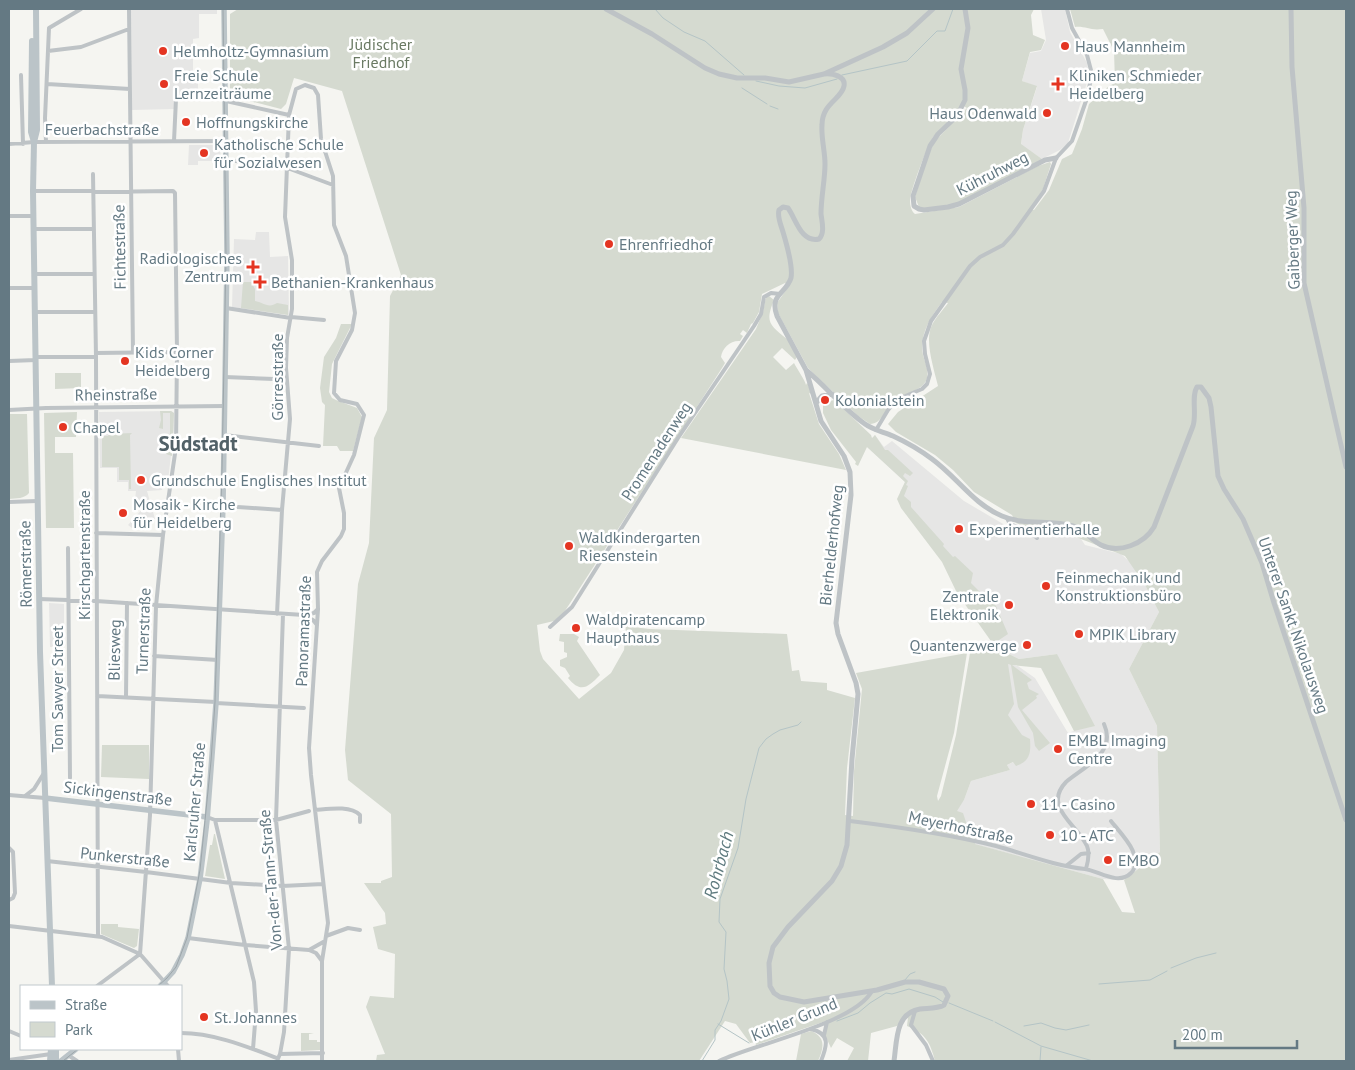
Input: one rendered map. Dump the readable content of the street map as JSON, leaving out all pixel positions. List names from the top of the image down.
{
  "streets": {
    "main road": ["Römerstraße", "Sickingenstraße", "Karlsruher Straße"],
    "street": [
      "Feuerbachstraße",
      "Kühruhweg",
      "Gaiberger Weg",
      "Fichtestraße",
      "Görresstraße",
      "Rheinstraße",
      "Promenadenweg",
      "Bierhelderhofweg",
      "Kirschgartenstraße",
      "Unterer Sankt Nikolausweg",
      "Turnerstraße",
      "Panoramastraße",
      "Bliesweg",
      "Tom Sawyer Street",
      "Meyerhofstraße",
      "Punkerstraße",
      "Von-der-Tann-Straße",
      "Kühler Grund"
    ]
  },
  "crossings": [
    ["Feuerbachstraße", "Fichtestraße"],
    ["Feuerbachstraße", "Römerstraße"],
    ["Feuerbachstraße", "Karlsruher Straße"],
    ["Fichtestraße", "Turnerstraße"],
    ["Görresstraße", "Panoramastraße"],
    ["Rheinstraße", "Kirschgartenstraße"],
    ["Rheinstraße", "Römerstraße"],
    ["Rheinstraße", "Turnerstraße"],
    ["Rheinstraße", "Karlsruher Straße"],
    ["Promenadenweg", "Bierhelderhofweg"],
    ["Bierhelderhofweg", "Meyerhofstraße"],
    ["Bierhelderhofweg", "Kühler Grund"],
    ["Kirschgartenstraße", "Sickingenstraße"],
    ["Kirschgartenstraße", "Punkerstraße"],
    ["Römerstraße", "Sickingenstraße"],
    ["Römerstraße", "Punkerstraße"],
    ["Turnerstraße", "Sickingenstraße"],
    ["Turnerstraße", "Punkerstraße"],
    ["Panoramastraße", "Punkerstraße"],
    ["Sickingenstraße", "Karlsruher Straße"],
    ["Karlsruher Straße", "Punkerstraße"],
    ["Punkerstraße", "Von-der-Tann-Straße"]
  ],
  "districts": ["Südstadt"],
  "water": ["Rohrbach"],
  "parks": ["Jüdischer Friedhof"],
  "places": {
    "other": [
      "Haus Mannheim",
      "Helmholtz-Gymnasium",
      "Freie Schule Lernzeiträume",
      "Haus Odenwald",
      "Hoffnungskirche",
      "Katholische Schule für Sozialwesen",
      "Ehrenfriedhof",
      "Kids Corner Heidelberg",
      "Kolonialstein",
      "Chapel",
      "Grundschule Englisches Institut",
      "Mosaik - Kirche für Heidelberg",
      "Experimentierhalle",
      "Waldkindergarten Riesenstein",
      "Feinmechanik und Konstruktionsbüro",
      "Zentrale Elektronik",
      "Waldpiratencamp Haupthaus",
      "MPIK Library",
      "Quantenzwerge",
      "EMBL Imaging Centre",
      "11 - Casino",
      "10 - ATC",
      "EMBO",
      "St. Johannes"
    ],
    "health": ["Kliniken Schmieder Heidelberg", "Radiologisches Zentrum", "Bethanien-Krankenhaus"]
  },
  "legend": ["Straße", "Park"],
  "scale_bar": "200 m"
}
